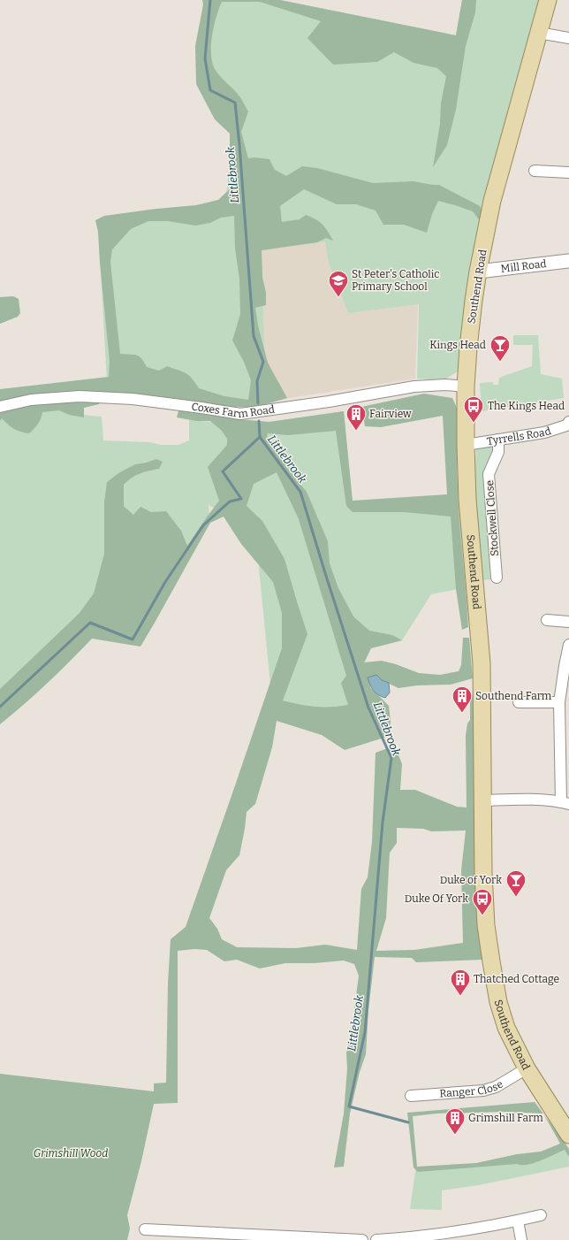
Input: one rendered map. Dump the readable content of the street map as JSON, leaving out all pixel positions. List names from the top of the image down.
{
  "streets": {
    "main road": ["Southend Road"],
    "street": [
      "Mill Road",
      "Coxes Farm Road",
      "Tyrrells Road",
      "Stockwell Close",
      "Ranger Close"
    ]
  },
  "crossings": [
    ["Mill Road", "Southend Road"],
    ["Southend Road", "Coxes Farm Road"],
    ["Southend Road", "Tyrrells Road"],
    ["Southend Road", "Ranger Close"],
    ["Tyrrells Road", "Stockwell Close"]
  ],
  "water": ["Littlebrook"],
  "parks": ["Grimshill Wood"],
  "places": {
    "school or university": ["St Peter's Catholic Primary School"],
    "bar": ["Kings Head", "Duke of York"],
    "bus stop": ["The Kings Head", "Duke Of York"],
    "building": [
      "Fairview",
      "Southend Farm",
      "Thatched Cottage",
      "Grimshill Farm"
    ]
  }
}
